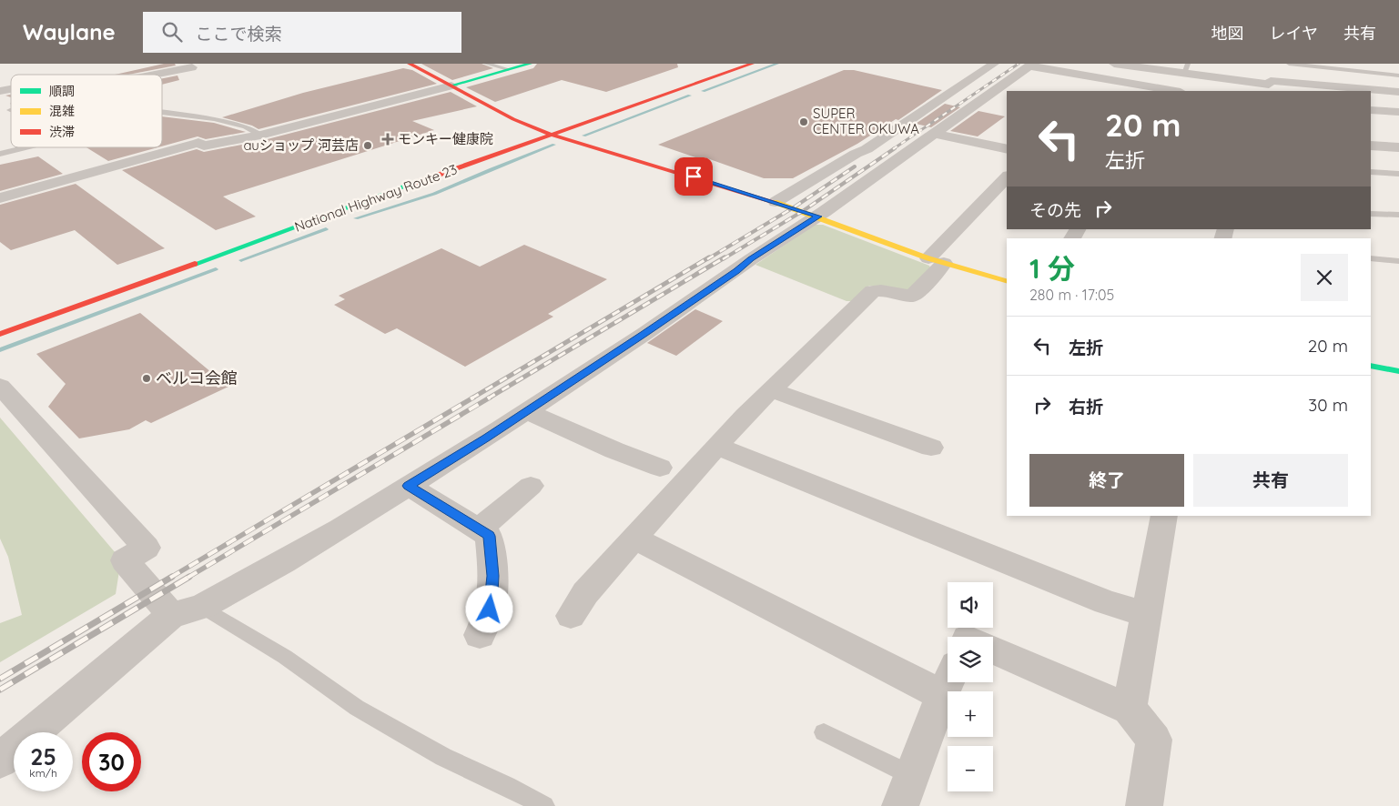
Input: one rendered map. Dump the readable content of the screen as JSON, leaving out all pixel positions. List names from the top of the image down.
{
  "streets": {
    "main road": ["National Highway Route 23"]
  },
  "places": {
    "other": ["SUPER CENTER OKUWA", "auショップ 河芸店", "ベルコ会館"],
    "health": ["モンキー健康院"]
  },
  "legend": ["順調", "混雑", "渋滞"],
  "page": {
    "header": "Waylane",
    "search": "ここで検索",
    "nav": ["地図", "レイヤ", "共有"],
    "turn": ["20 m", "左折"],
    "then": "その先",
    "heading": ["1 分", "280 m · 17:05"],
    "list": [
      {
        "name": "左折",
        "value": "20 m"
      },
      {
        "name": "右折",
        "value": "30 m"
      }
    ],
    "buttons": ["終了", "共有"],
    "map_buttons": ["+", "−"],
    "speed": "25 km/h",
    "limit": "30"
  }
}
